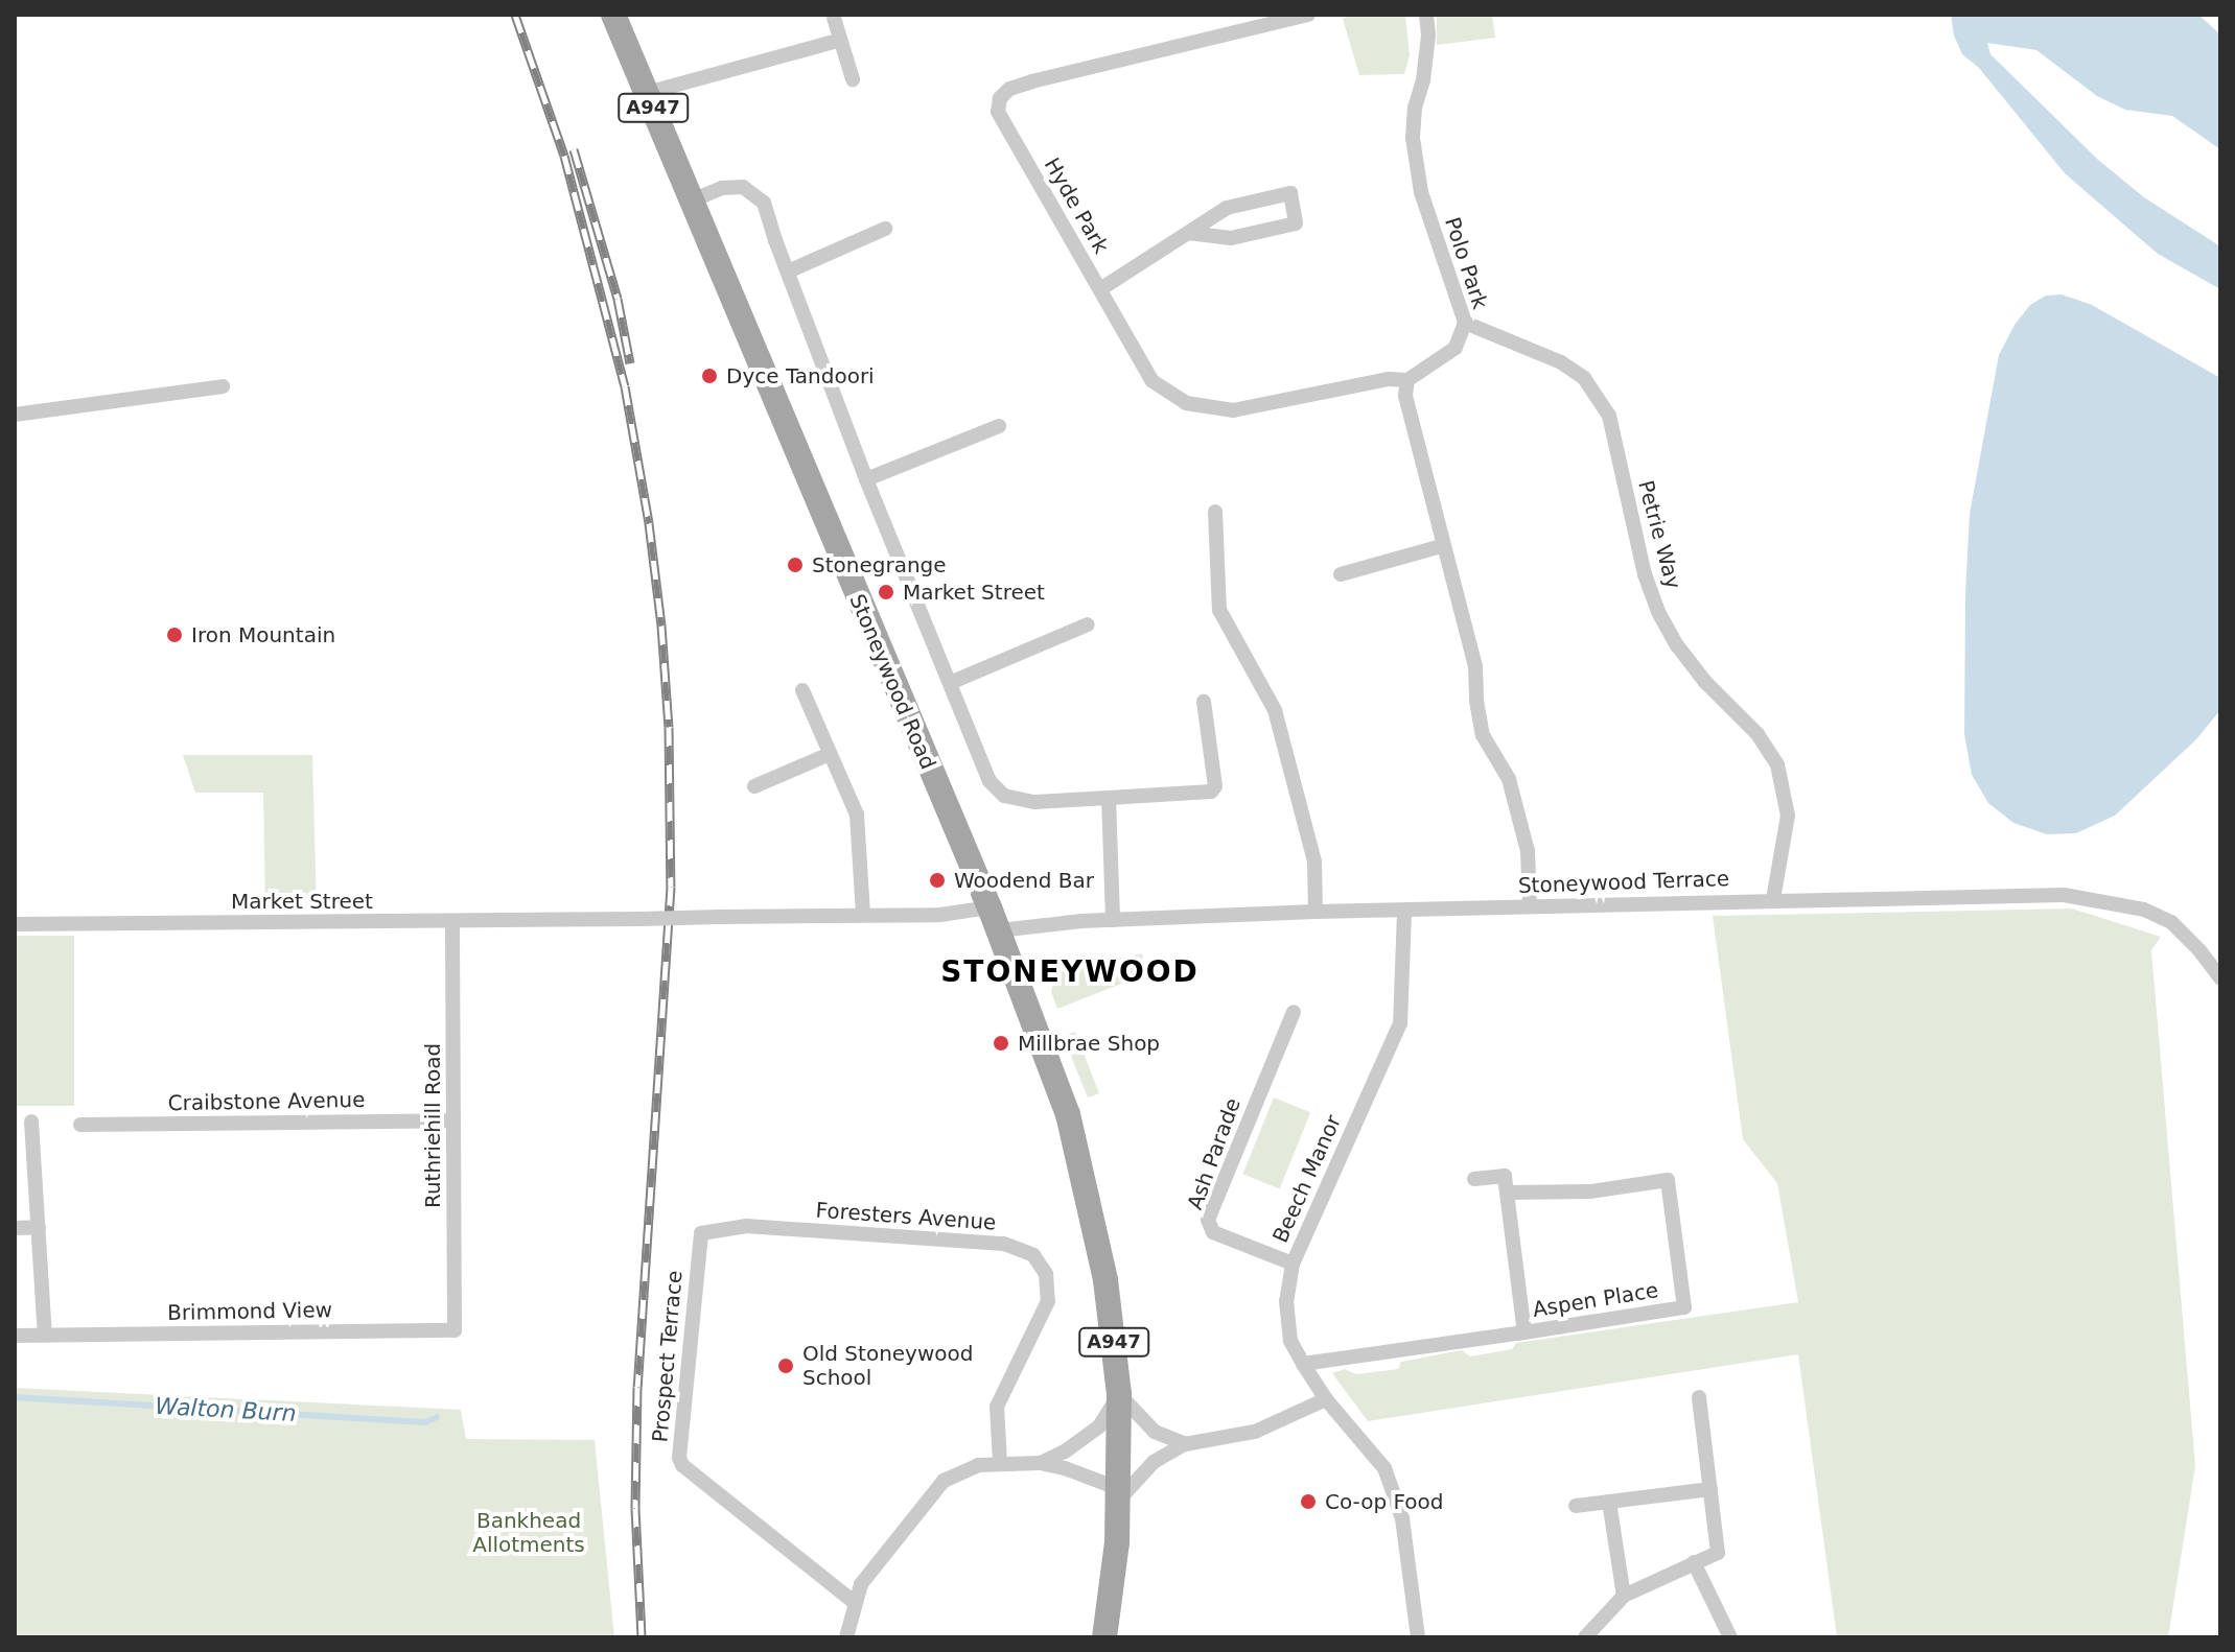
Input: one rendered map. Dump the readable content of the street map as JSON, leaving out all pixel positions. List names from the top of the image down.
{
  "streets": {
    "main road": ["A947", "Stoneywood Road"],
    "street": [
      "Hyde Park",
      "Polo Park",
      "Petrie Way",
      "Stoneywood Terrace",
      "Market Street",
      "Craibstone Avenue",
      "Ruthriehill Road",
      "Ash Parade",
      "Beech Manor",
      "Foresters Avenue",
      "Aspen Place",
      "Brimmond View",
      "Prospect Terrace"
    ]
  },
  "crossings": [
    ["A947", "Stoneywood Road"],
    ["A947", "Stoneywood Terrace"],
    ["A947", "Market Street"],
    ["Hyde Park", "Polo Park"],
    ["Polo Park", "Petrie Way"],
    ["Petrie Way", "Stoneywood Terrace"],
    ["Stoneywood Road", "Stoneywood Terrace"],
    ["Stoneywood Road", "Market Street"],
    ["Stoneywood Terrace", "Market Street"],
    ["Stoneywood Terrace", "Beech Manor"],
    ["Market Street", "Ruthriehill Road"],
    ["Craibstone Avenue", "Ruthriehill Road"],
    ["Ruthriehill Road", "Brimmond View"],
    ["Ash Parade", "Beech Manor"],
    ["Beech Manor", "Aspen Place"],
    ["Foresters Avenue", "Prospect Terrace"]
  ],
  "districts": ["STONEYWOOD"],
  "water": ["Walton Burn"],
  "parks": ["Bankhead Allotments"],
  "places": [
    "Dyce Tandoori",
    "Stonegrange",
    "Market Street",
    "Iron Mountain",
    "Woodend Bar",
    "Millbrae Shop",
    "Old Stoneywood School",
    "Co-op Food"
  ]
}
